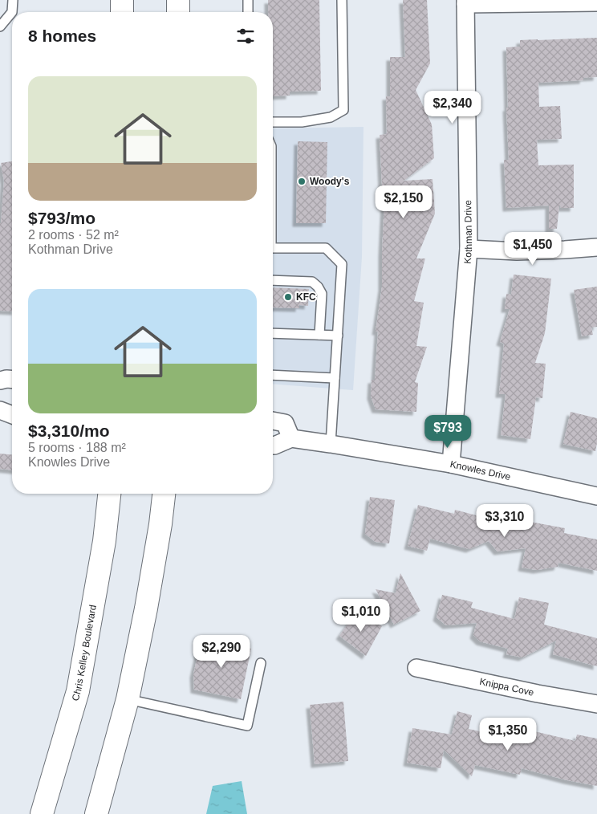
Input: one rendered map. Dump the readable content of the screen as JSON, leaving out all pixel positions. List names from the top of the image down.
{
  "streets": {
    "main road": ["Chris Kelley Boulevard"],
    "street": ["Kothman Drive", "Knowles Drive", "Knippa Cove"]
  },
  "crossings": [
    ["Kothman Drive", "Knowles Drive"]
  ],
  "places": ["Woody's", "KFC"],
  "page": {
    "heading": "8 homes",
    "list": [
      {
        "name": "$793/mo",
        "note": "2 rooms · 52 m² · Kothman Drive"
      },
      {
        "name": "$3,310/mo",
        "note": "5 rooms · 188 m² · Knowles Drive"
      }
    ],
    "price": [
      "$2,340",
      "$2,150",
      "$1,450",
      "$793",
      "$3,310",
      "$1,010",
      "$2,290",
      "$1,350"
    ]
  }
}
